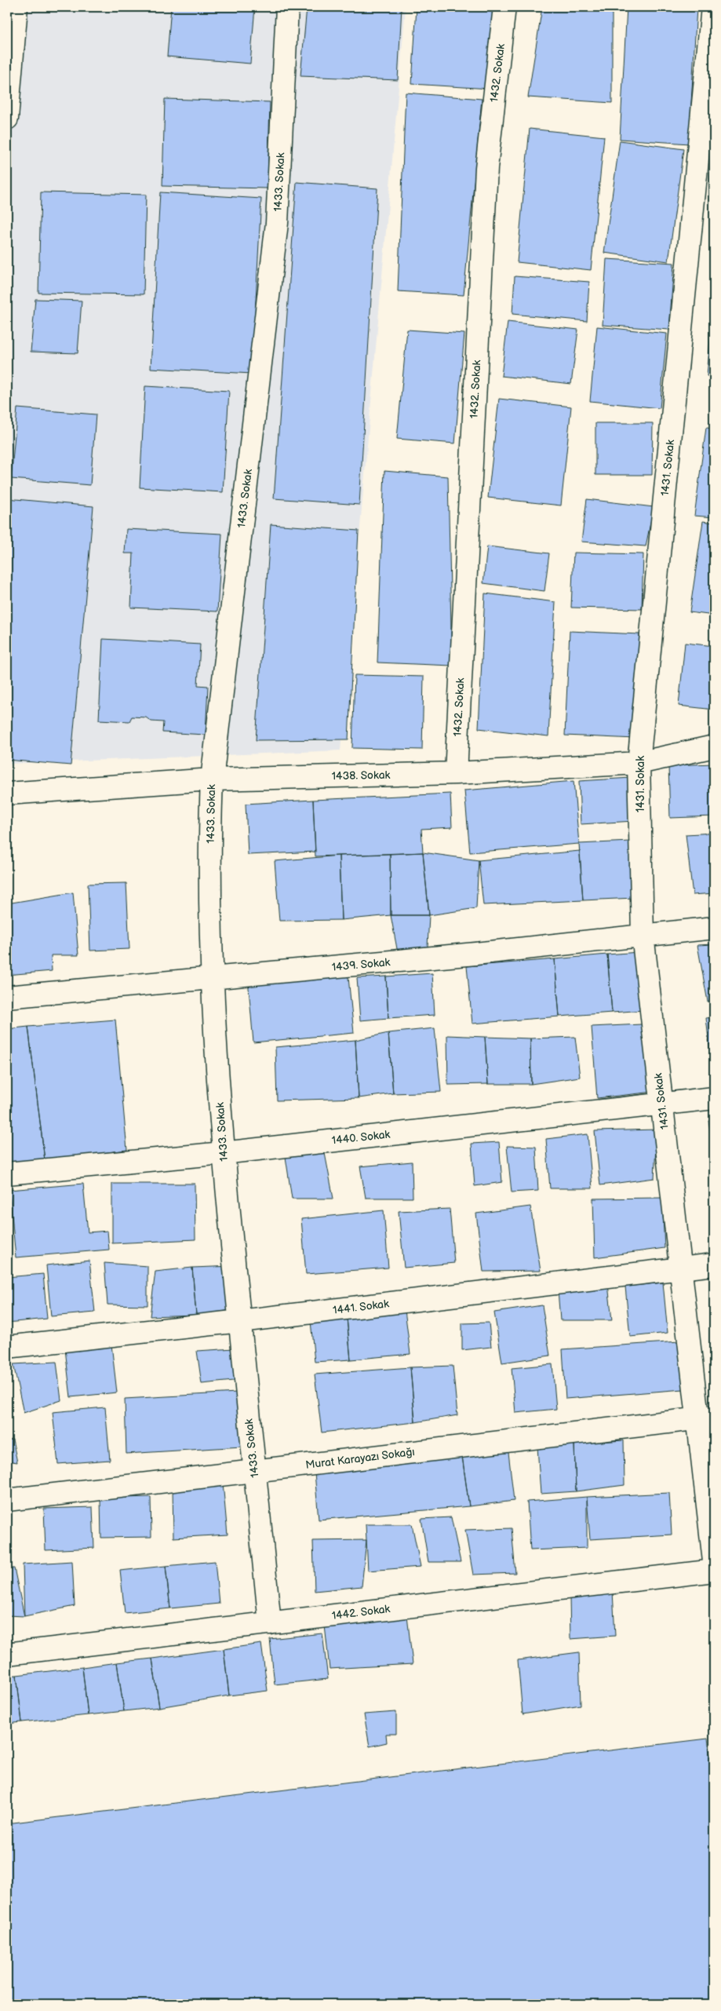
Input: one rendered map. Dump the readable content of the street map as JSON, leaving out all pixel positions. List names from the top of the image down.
{
  "streets": {
    "street": [
      "1432. Sokak",
      "1433. Sokak",
      "1431. Sokak",
      "1438. Sokak",
      "1439. Sokak",
      "1440. Sokak",
      "1441. Sokak",
      "Murat Karayazı Sokağı",
      "1442. Sokak"
    ]
  },
  "crossings": [
    ["1432. Sokak", "1438. Sokak"],
    ["1433. Sokak", "1438. Sokak"],
    ["1433. Sokak", "1439. Sokak"],
    ["1433. Sokak", "1440. Sokak"],
    ["1433. Sokak", "1441. Sokak"],
    ["1433. Sokak", "Murat Karayazı Sokağı"],
    ["1433. Sokak", "1442. Sokak"],
    ["1431. Sokak", "1438. Sokak"],
    ["1431. Sokak", "1439. Sokak"],
    ["1431. Sokak", "1440. Sokak"],
    ["1431. Sokak", "1441. Sokak"],
    ["1431. Sokak", "Murat Karayazı Sokağı"]
  ]
}
